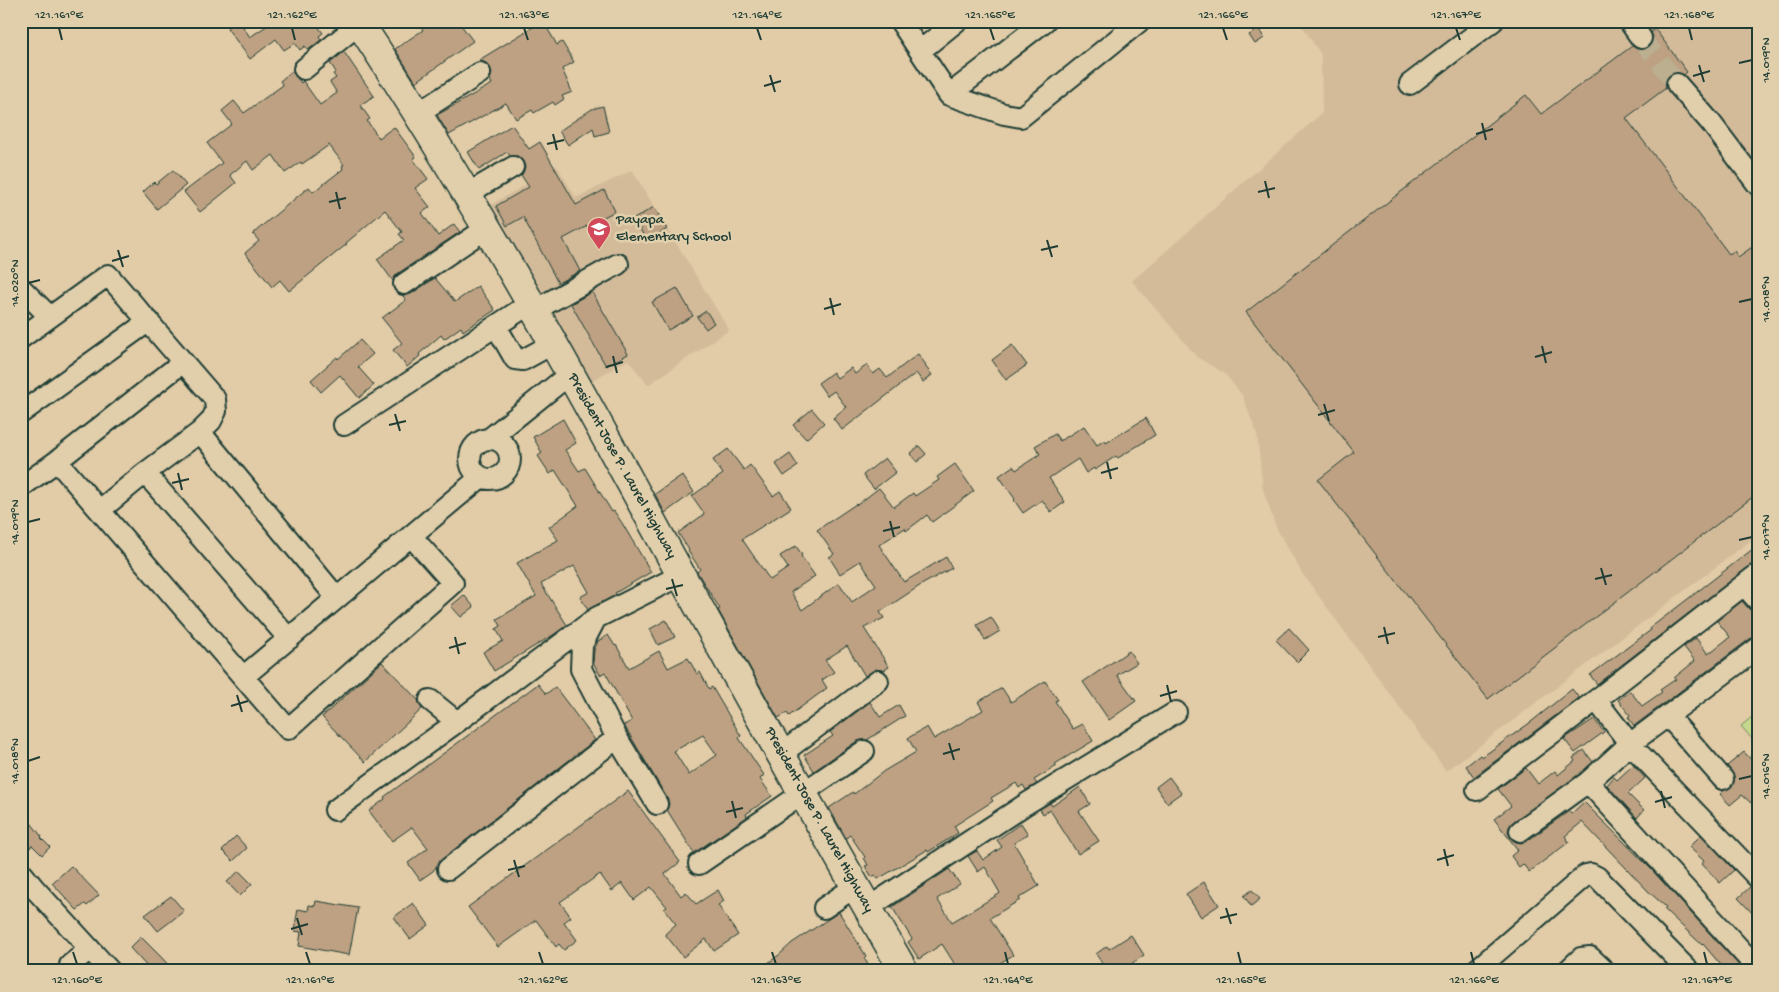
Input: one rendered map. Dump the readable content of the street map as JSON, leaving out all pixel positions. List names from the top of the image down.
{
  "streets": {
    "highway": ["President Jose P. Laurel Highway"]
  },
  "places": {
    "school or university": ["Payapa Elementary School"]
  },
  "coordinates": [
    "121.161°E",
    "121.162°E",
    "121.163°E",
    "121.164°E",
    "121.165°E",
    "121.166°E",
    "121.167°E",
    "121.168°E",
    "14.019°N",
    "14.020°N",
    "14.018°N",
    "14.017°N",
    "14.016°N",
    "121.160°E"
  ]
}
